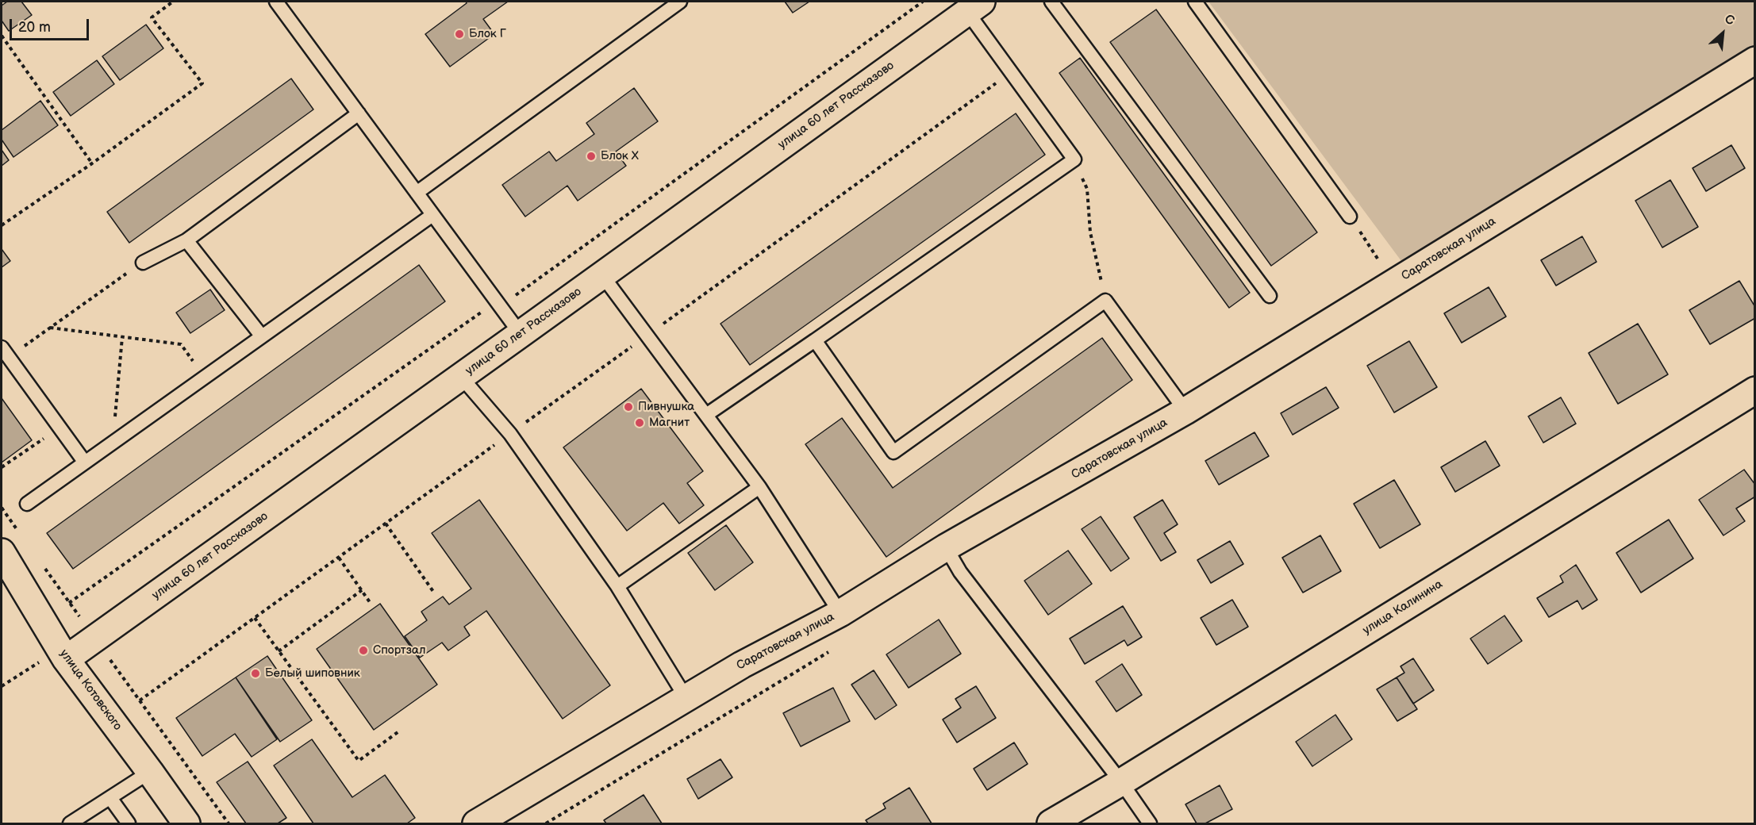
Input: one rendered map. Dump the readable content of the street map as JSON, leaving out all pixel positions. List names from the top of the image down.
{
  "streets": {
    "street": [
      "улица 60 лет Рассказово",
      "Саратовская улица",
      "улица Калинина",
      "улица Котовского"
    ]
  },
  "crossings": [
    ["улица 60 лет Рассказово", "улица Котовского"]
  ],
  "places": [
    "Блок Г",
    "Блок Х",
    "Пивнушка",
    "Магнит",
    "Спортзал",
    "Белый шиповник"
  ],
  "scale_bar": "20 m",
  "north": "top right"
}
